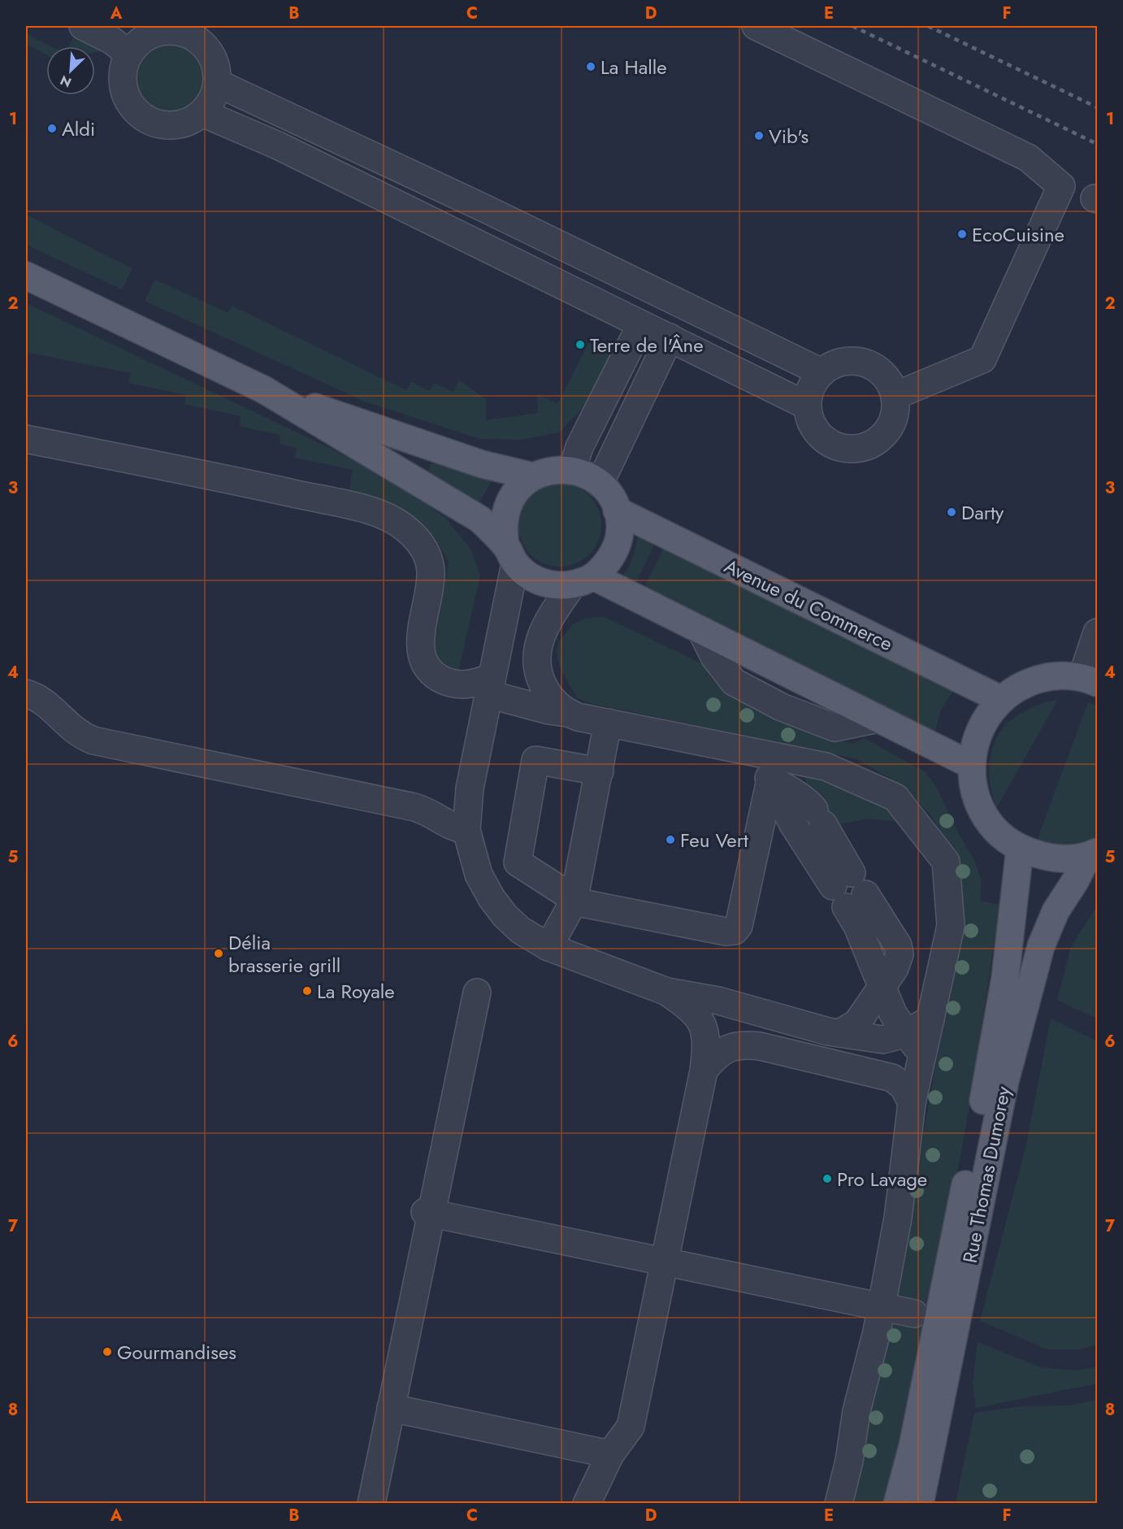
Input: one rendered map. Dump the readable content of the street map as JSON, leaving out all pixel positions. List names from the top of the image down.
{
  "streets": {
    "main road": ["Avenue du Commerce", "Rue Thomas Dumorey"]
  },
  "places": [
    "La Halle",
    "Aldi",
    "Vib's",
    "EcoCuisine",
    "Terre de l'Âne",
    "Darty",
    "Feu Vert",
    "Délia brasserie grill",
    "La Royale",
    "Pro Lavage",
    "Gourmandises"
  ],
  "north": "bottom left",
  "grid": {
    "columns": [
      "A",
      "B",
      "C",
      "D",
      "E",
      "F"
    ],
    "rows": [
      "1",
      "2",
      "3",
      "4",
      "5",
      "6",
      "7",
      "8"
    ]
  }
}
